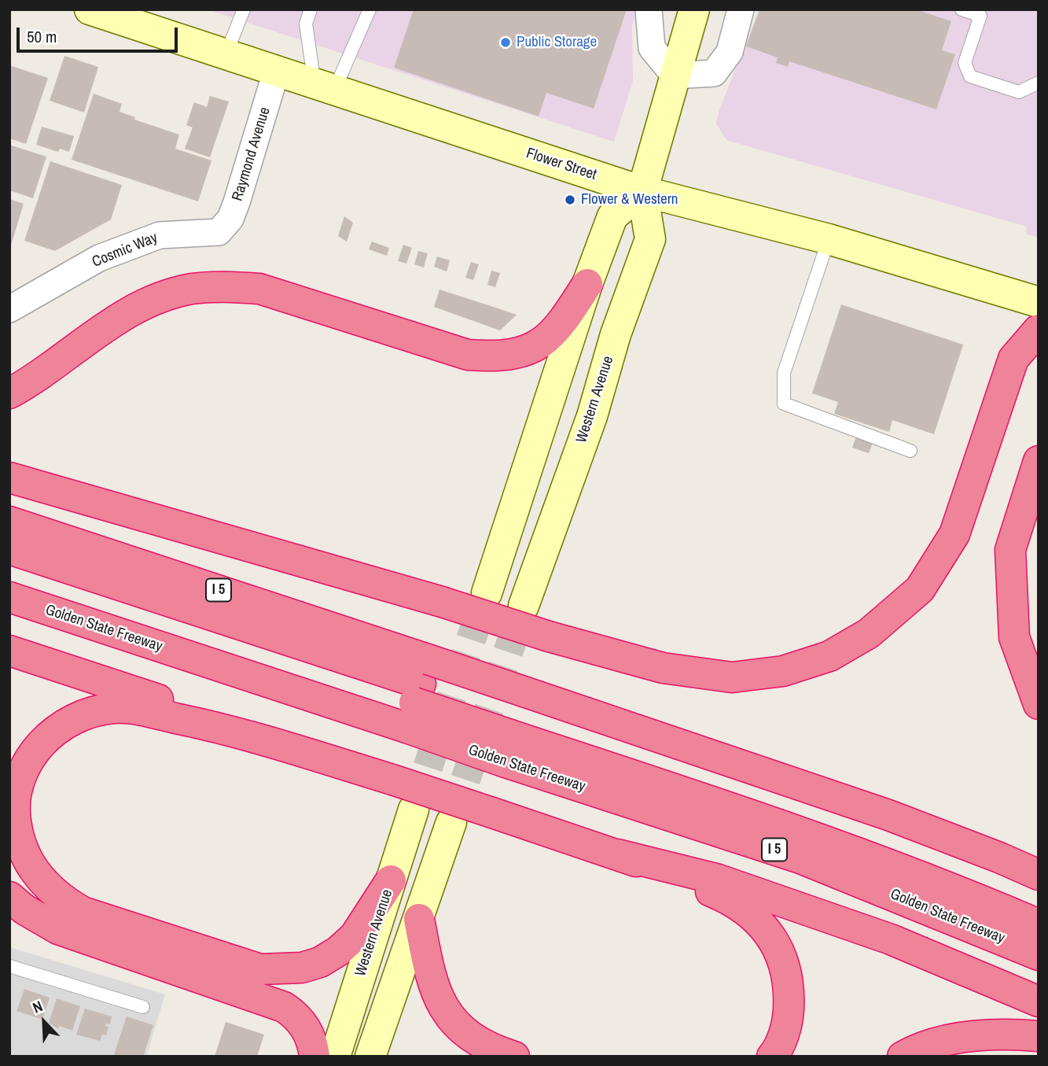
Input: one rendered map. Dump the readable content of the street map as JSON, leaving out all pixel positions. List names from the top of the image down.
{
  "streets": {
    "highway": ["I 5", "Golden State Freeway"],
    "main road": ["Flower Street", "Western Avenue"],
    "street": ["Raymond Avenue", "Cosmic Way"]
  },
  "crossings": [
    ["Raymond Avenue", "Flower Street"],
    ["Raymond Avenue", "Cosmic Way"],
    ["Flower Street", "Western Avenue"]
  ],
  "places": ["Public Storage", "Flower & Western"],
  "scale_bar": "50 m",
  "north": "top left"
}
